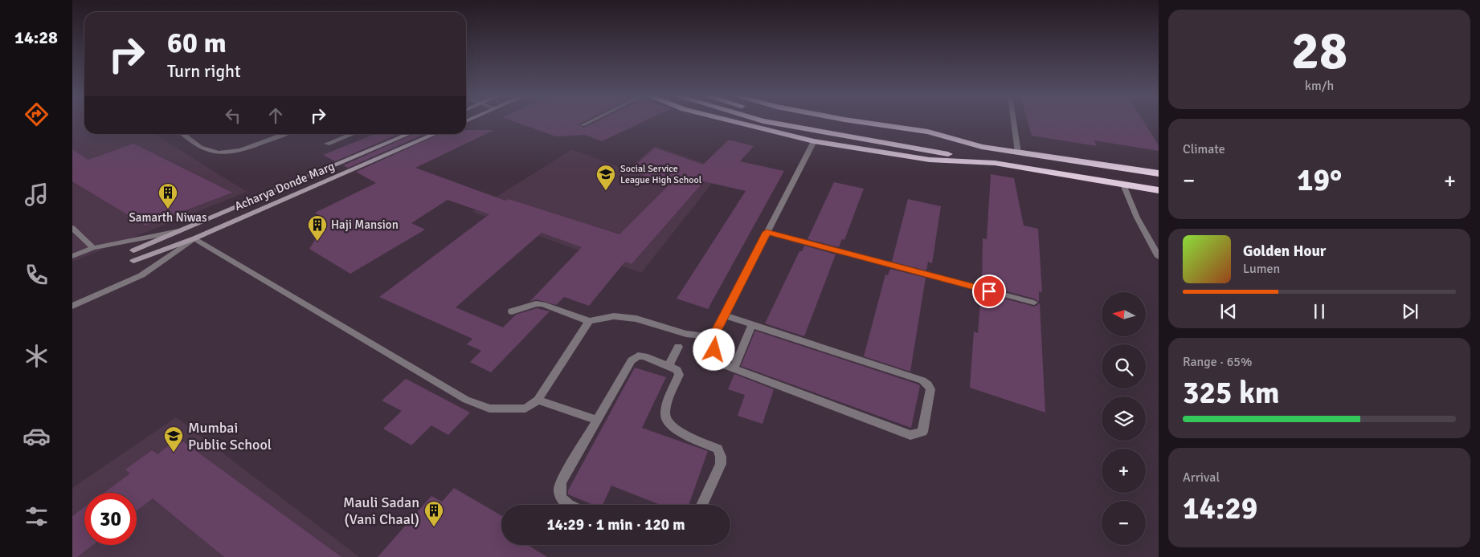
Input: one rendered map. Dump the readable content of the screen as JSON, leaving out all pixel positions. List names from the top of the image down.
{
  "streets": {
    "main road": ["Acharya Donde Marg"]
  },
  "places": {
    "school or university": ["Social Service League High School", "Mumbai Public School"],
    "building": ["Samarth Niwas", "Haji Mansion", "Mauli Sadan (Vani Chaal)"]
  },
  "north": "left",
  "page": {
    "tabs": "14:28",
    "tile": [
      ["28", "km/h"],
      "Climate",
      ["Range · 65%", "325 km"],
      ["Arrival", "14:29"]
    ],
    "turn": ["60 m", "Turn right"],
    "heat": ["−", "19°", "+"],
    "song": ["Golden Hour", "Lumen"],
    "map_buttons": ["+", "−"],
    "limit": "30",
    "trip": "14:29 · 1 min · 120 m"
  }
}
